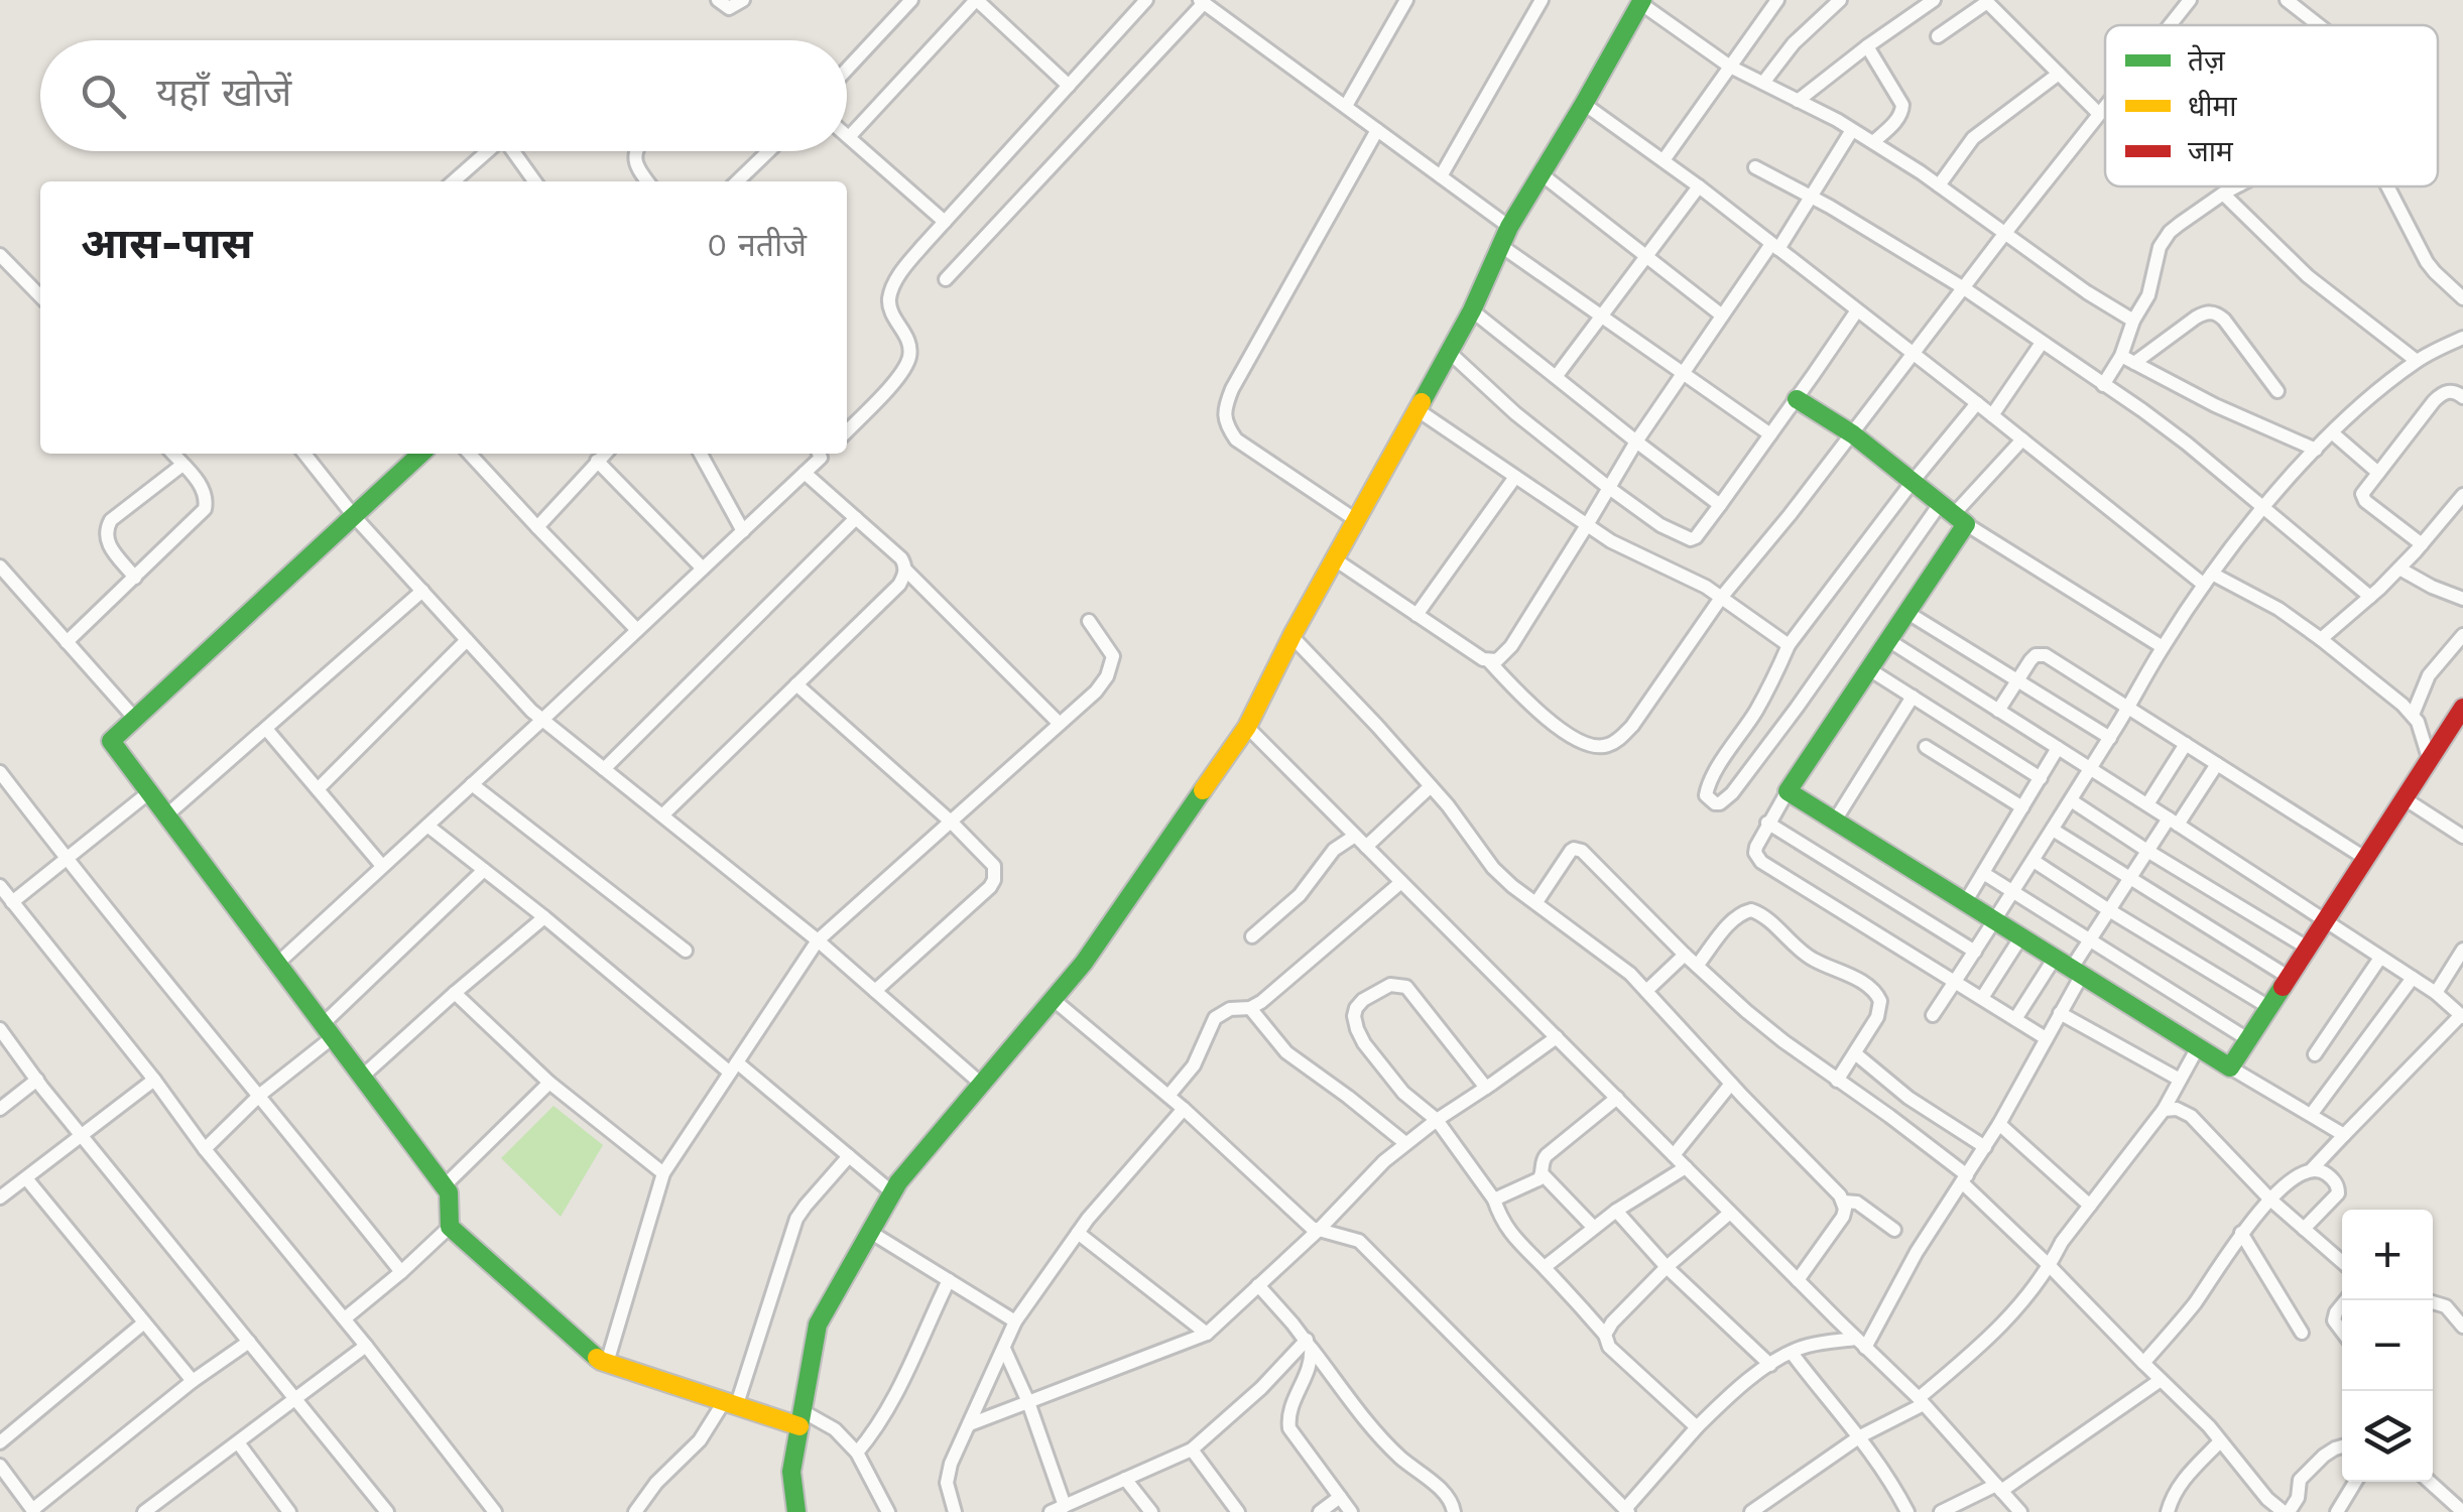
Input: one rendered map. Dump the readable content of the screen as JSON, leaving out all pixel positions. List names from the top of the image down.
{
  "legend": ["तेज़", "धीमा", "जाम"],
  "page": {
    "search": "यहाँ खोजें",
    "heading": ["आस-पास", "0 नतीजे"],
    "map_buttons": ["+", "−"]
  }
}
